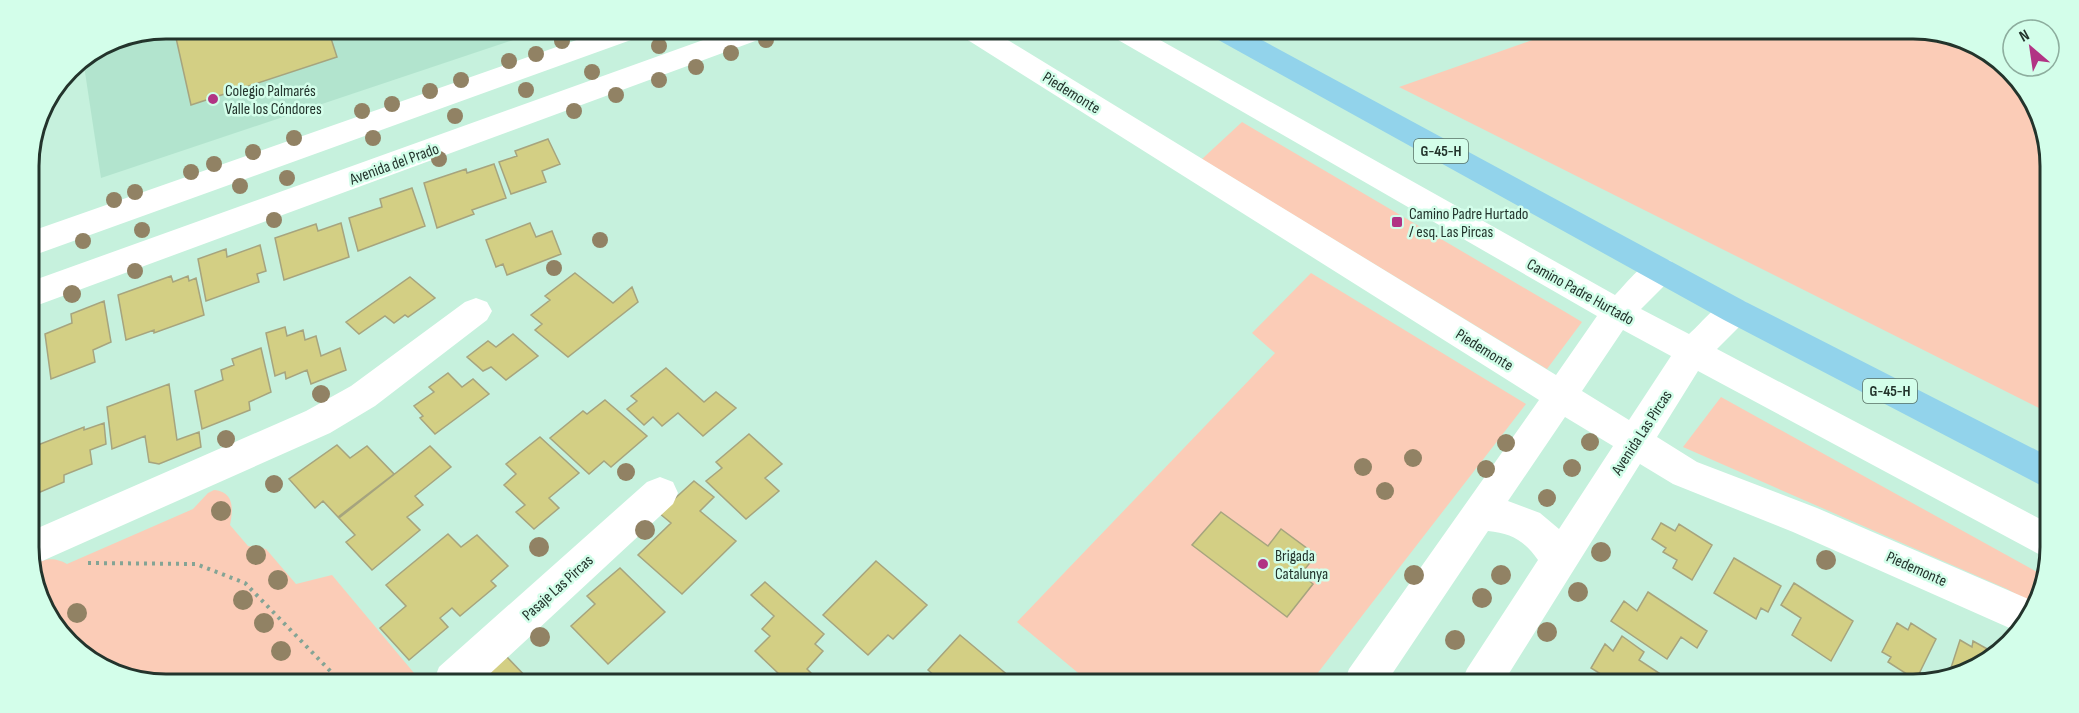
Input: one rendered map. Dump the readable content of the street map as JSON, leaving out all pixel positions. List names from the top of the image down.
{
  "streets": {
    "main road": ["G-45-H"],
    "street": [
      "Piedemonte",
      "Avenida del Prado",
      "Camino Padre Hurtado",
      "Avenida Las Pircas",
      "Pasaje Las Pircas"
    ]
  },
  "crossings": [
    ["Piedemonte", "Avenida Las Pircas"],
    ["G-45-H", "Avenida Las Pircas"],
    ["Camino Padre Hurtado", "Avenida Las Pircas"]
  ],
  "places": {
    "other": ["Colegio Palmarés Valle los Cóndores", "Brigada Catalunya"],
    "transit": ["Camino Padre Hurtado / esq. Las Pircas"]
  },
  "north": "top left"
}
